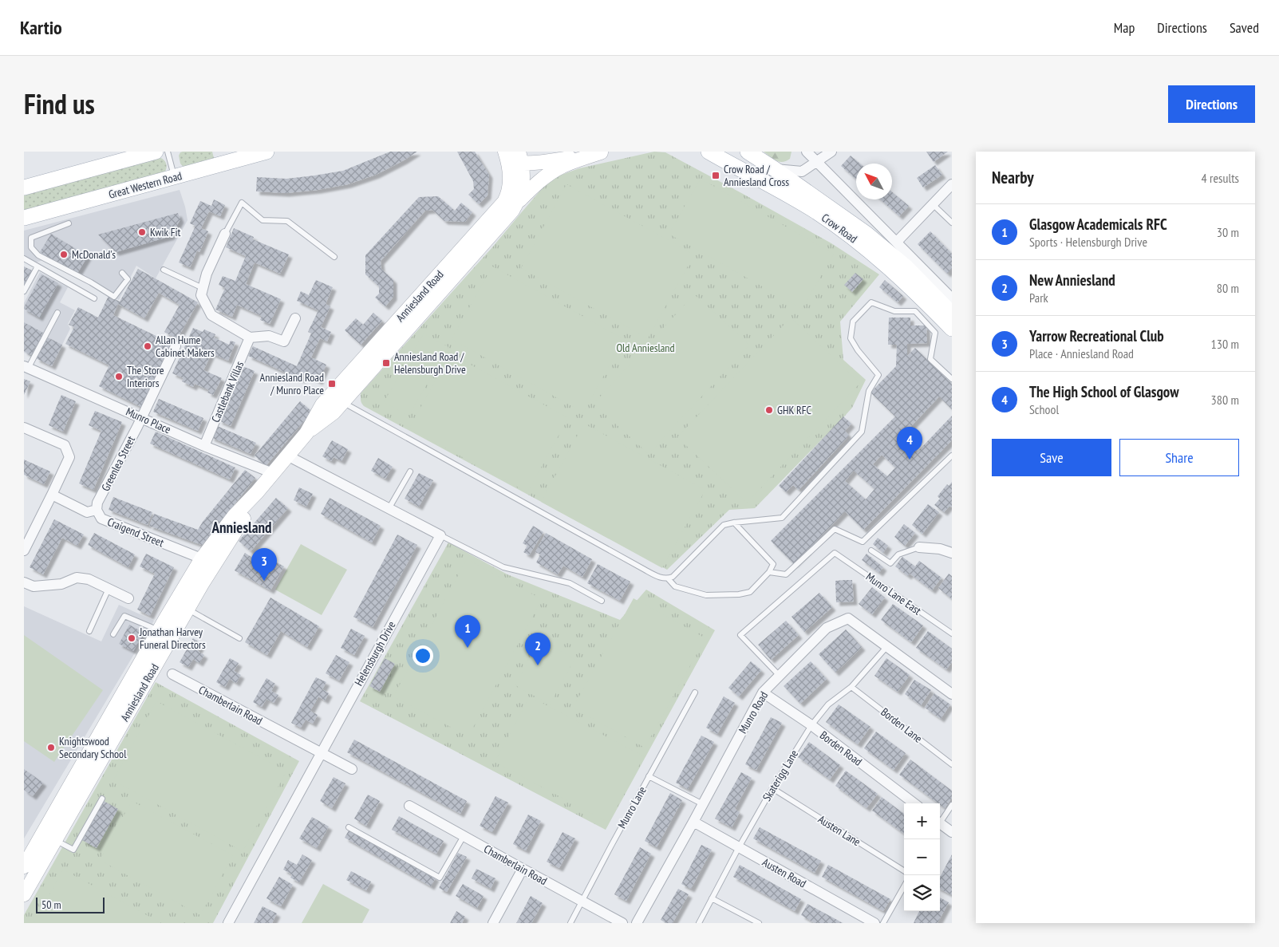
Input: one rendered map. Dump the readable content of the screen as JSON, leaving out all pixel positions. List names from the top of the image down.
{
  "streets": {
    "main road": ["Great Western Road", "Crow Road"],
    "street": [
      "Anniesland Road",
      "Castlebank Villas",
      "Munro Place",
      "Greenlea Street",
      "Craigend Street",
      "Helensburgh Drive",
      "Chamberlain Road",
      "Munro Road",
      "Borden Road",
      "Austen Road"
    ],
    "lane": [
      "Munro Lane East",
      "Borden Lane",
      "Skaterigg Lane",
      "Munro Lane",
      "Austen Lane"
    ]
  },
  "crossings": [
    ["Anniesland Road", "Munro Place"],
    ["Anniesland Road", "Craigend Street"],
    ["Castlebank Villas", "Munro Place"],
    ["Munro Place", "Greenlea Street"],
    ["Greenlea Street", "Craigend Street"],
    ["Munro Lane East", "Munro Road"],
    ["Helensburgh Drive", "Chamberlain Road"],
    ["Chamberlain Road", "Munro Lane"],
    ["Munro Road", "Borden Road"],
    ["Munro Road", "Skaterigg Lane"],
    ["Munro Road", "Austen Road"],
    ["Borden Lane", "Skaterigg Lane"],
    ["Borden Road", "Skaterigg Lane"],
    ["Skaterigg Lane", "Austen Lane"],
    ["Skaterigg Lane", "Austen Road"]
  ],
  "districts": ["Anniesland"],
  "parks": ["Old Anniesland"],
  "places": {
    "transit": ["Crow Road / Anniesland Cross", "Anniesland Road / Helensburgh Drive", "Anniesland Road / Munro Place"],
    "other": [
      "Kwik Fit",
      "McDonald's",
      "Allan Hume Cabinet Makers",
      "The Store Interiors",
      "GHK RFC",
      "Jonathan Harvey Funeral Directors",
      "Knightswood Secondary School"
    ]
  },
  "scale_bar": "50 m",
  "north": "top left",
  "page": {
    "header": "Kartio",
    "nav": ["Map", "Directions", "Saved"],
    "title": "Find us",
    "buttons": [
      "Directions",
      ["Save", "Share"]
    ],
    "heading": ["Nearby", "4 results"],
    "list": [
      {
        "mark": "1",
        "name": "Glasgow Academicals RFC",
        "note": "Sports · Helensburgh Drive",
        "value": "30 m"
      },
      {
        "mark": "2",
        "name": "New Anniesland",
        "note": "Park",
        "value": "80 m"
      },
      {
        "mark": "3",
        "name": "Yarrow Recreational Club",
        "note": "Place · Anniesland Road",
        "value": "130 m"
      },
      {
        "mark": "4",
        "name": "The High School of Glasgow",
        "note": "School",
        "value": "380 m"
      }
    ],
    "pins": [
      "4",
      "3",
      "1",
      "2"
    ],
    "map_buttons": ["+", "−"],
    "scale": "50 m"
  }
}
